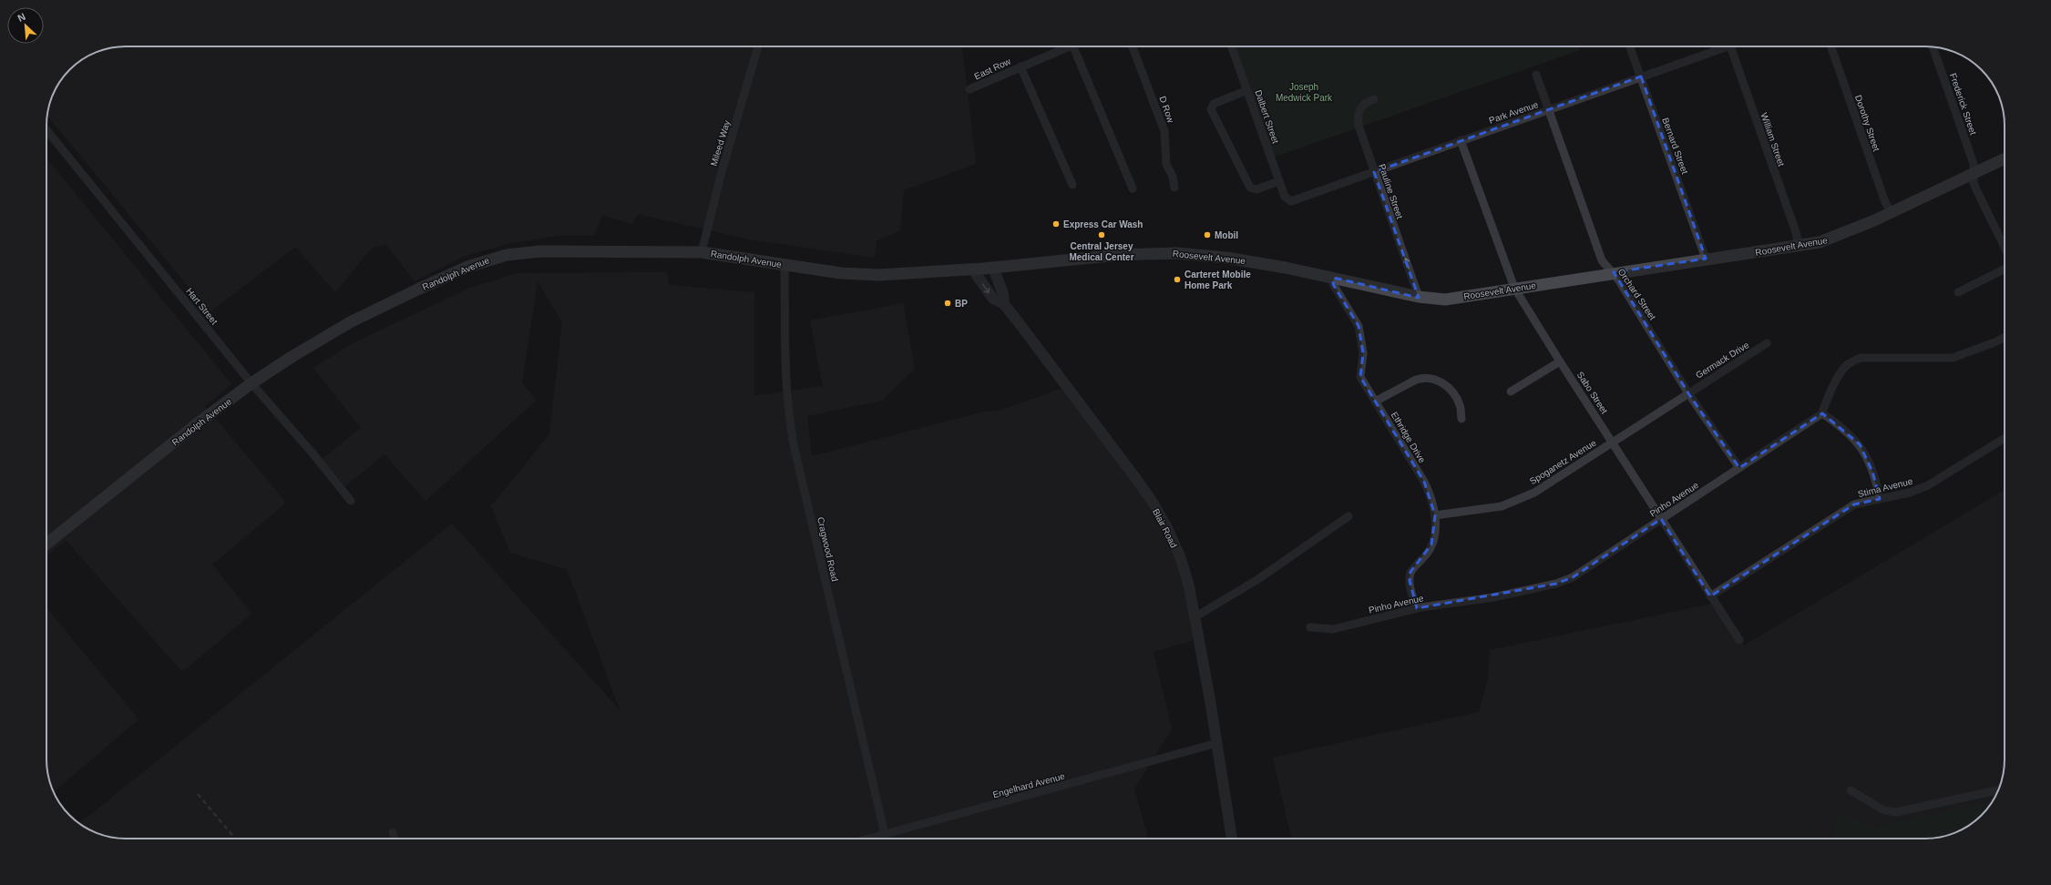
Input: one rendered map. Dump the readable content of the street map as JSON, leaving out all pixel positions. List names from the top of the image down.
{
  "streets": {
    "main road": ["Roosevelt Avenue", "Randolph Avenue"],
    "street": [
      "East Row",
      "Frederick Street",
      "D Row",
      "Park Avenue",
      "Dalbert Street",
      "Dorothy Street",
      "William Street",
      "Mileed Way",
      "Bernard Street",
      "Pauline Street",
      "Orchard Street",
      "Hart Street",
      "Germack Drive",
      "Sabo Street",
      "Ethridge Drive",
      "Spoganetz Avenue",
      "Stima Avenue",
      "Pinho Avenue",
      "Blair Road",
      "Cragwood Road",
      "Engelhard Avenue"
    ]
  },
  "crossings": [
    ["Frederick Street", "Roosevelt Avenue"],
    ["Park Avenue", "Dalbert Street"],
    ["Park Avenue", "Bernard Street"],
    ["Park Avenue", "Pauline Street"],
    ["Park Avenue", "Orchard Street"],
    ["Park Avenue", "Sabo Street"],
    ["Dorothy Street", "Roosevelt Avenue"],
    ["William Street", "Roosevelt Avenue"],
    ["Mileed Way", "Randolph Avenue"],
    ["Bernard Street", "Roosevelt Avenue"],
    ["Pauline Street", "Roosevelt Avenue"],
    ["Roosevelt Avenue", "Randolph Avenue"],
    ["Roosevelt Avenue", "Orchard Street"],
    ["Roosevelt Avenue", "Sabo Street"],
    ["Roosevelt Avenue", "Ethridge Drive"],
    ["Roosevelt Avenue", "Blair Road"],
    ["Randolph Avenue", "Hart Street"],
    ["Randolph Avenue", "Blair Road"],
    ["Randolph Avenue", "Cragwood Road"],
    ["Orchard Street", "Germack Drive"],
    ["Orchard Street", "Spoganetz Avenue"],
    ["Orchard Street", "Pinho Avenue"],
    ["Germack Drive", "Spoganetz Avenue"],
    ["Sabo Street", "Spoganetz Avenue"],
    ["Sabo Street", "Stima Avenue"],
    ["Sabo Street", "Pinho Avenue"],
    ["Ethridge Drive", "Spoganetz Avenue"],
    ["Ethridge Drive", "Pinho Avenue"],
    ["Blair Road", "Engelhard Avenue"],
    ["Cragwood Road", "Engelhard Avenue"]
  ],
  "one_way": ["Pauline Street"],
  "parks": ["Joseph Medwick Park"],
  "places": [
    "Express Car Wash",
    "Central Jersey Medical Center",
    "Mobil",
    "Carteret Mobile Home Park",
    "BP"
  ],
  "north": "top left"
}
